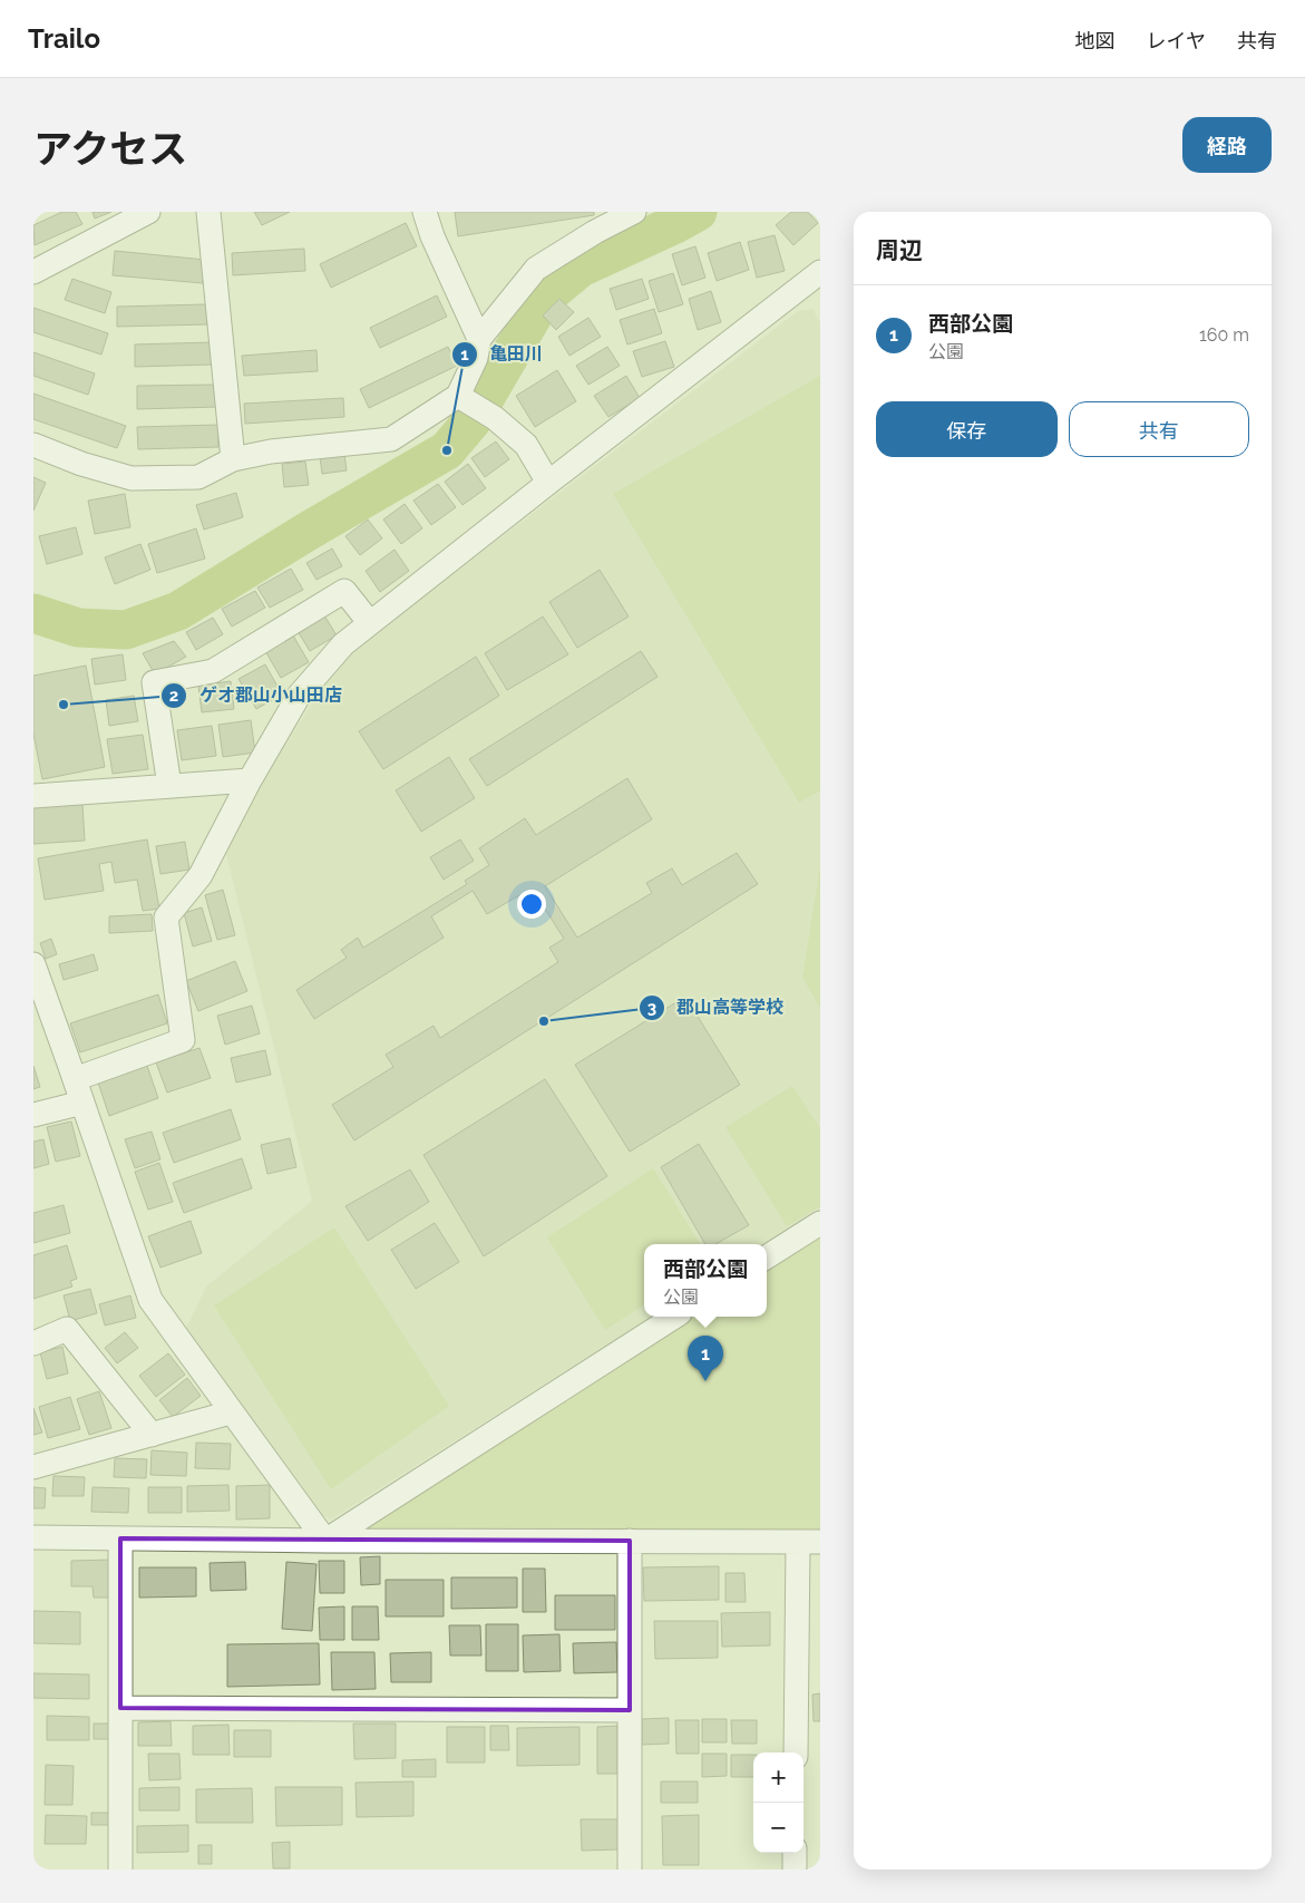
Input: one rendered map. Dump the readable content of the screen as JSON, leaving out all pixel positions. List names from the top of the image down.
{
  "places": ["亀田川", "ゲオ郡山小山田店", "郡山高等学校"],
  "page": {
    "header": "Trailo",
    "nav": ["地図", "レイヤ", "共有"],
    "title": "アクセス",
    "buttons": [
      "経路",
      ["保存", "共有"]
    ],
    "heading": "周辺",
    "list": [
      {
        "mark": "1",
        "name": "西部公園",
        "note": "公園",
        "value": "160 m"
      }
    ],
    "popup": ["西部公園", "公園"],
    "pins": "1",
    "map_buttons": ["+", "−"]
  }
}
